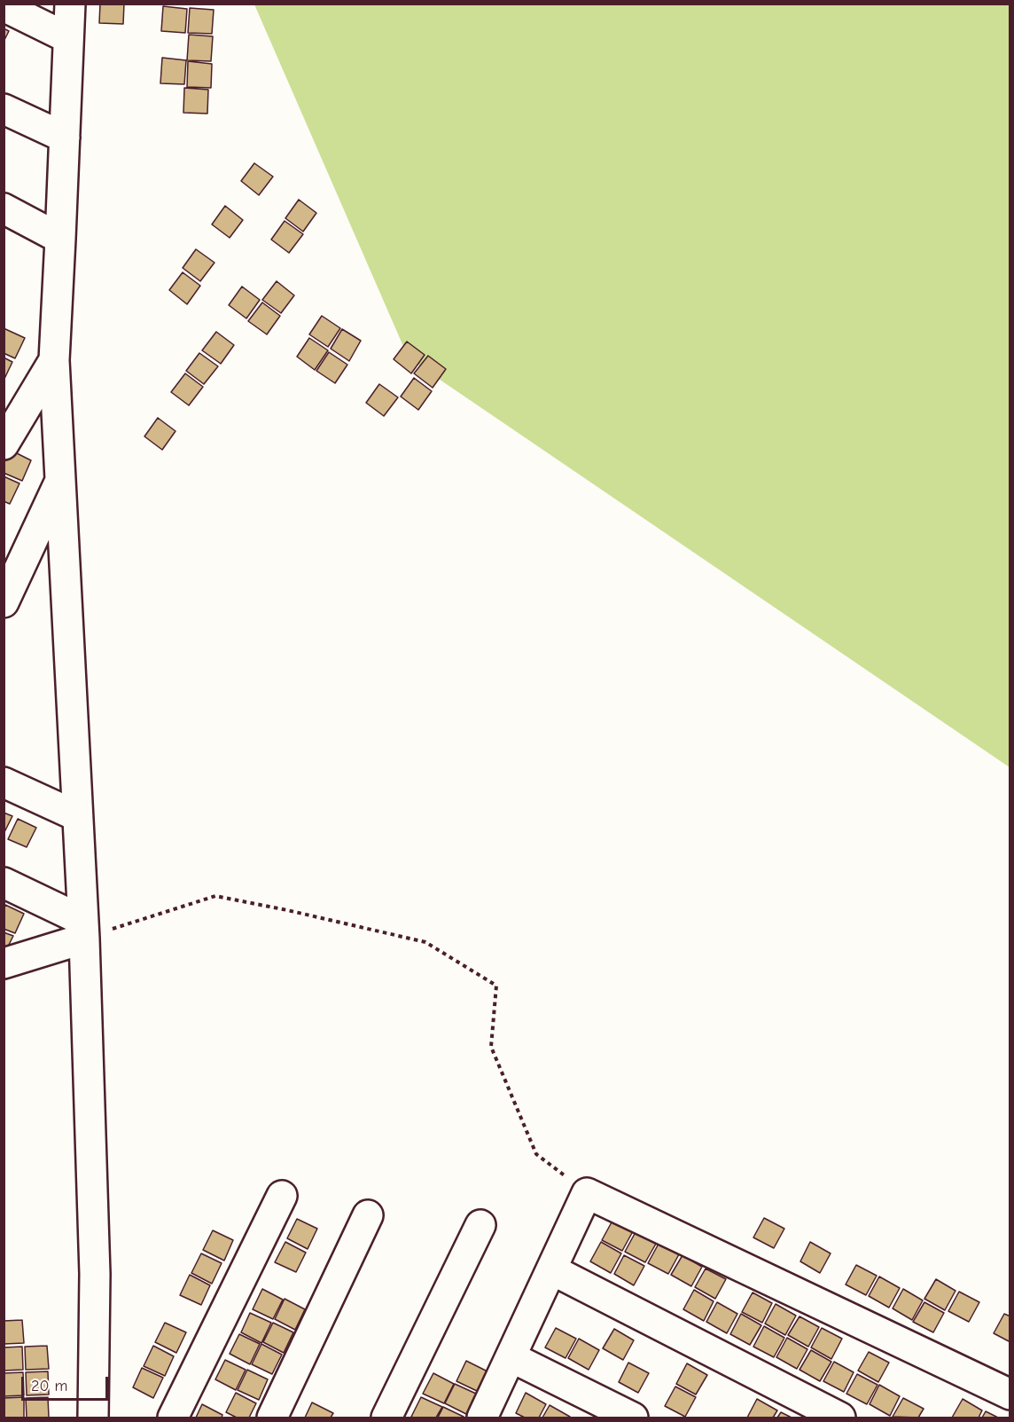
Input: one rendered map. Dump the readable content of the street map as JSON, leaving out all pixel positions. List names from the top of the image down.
{
  "scale_bar": "20 m"
}
